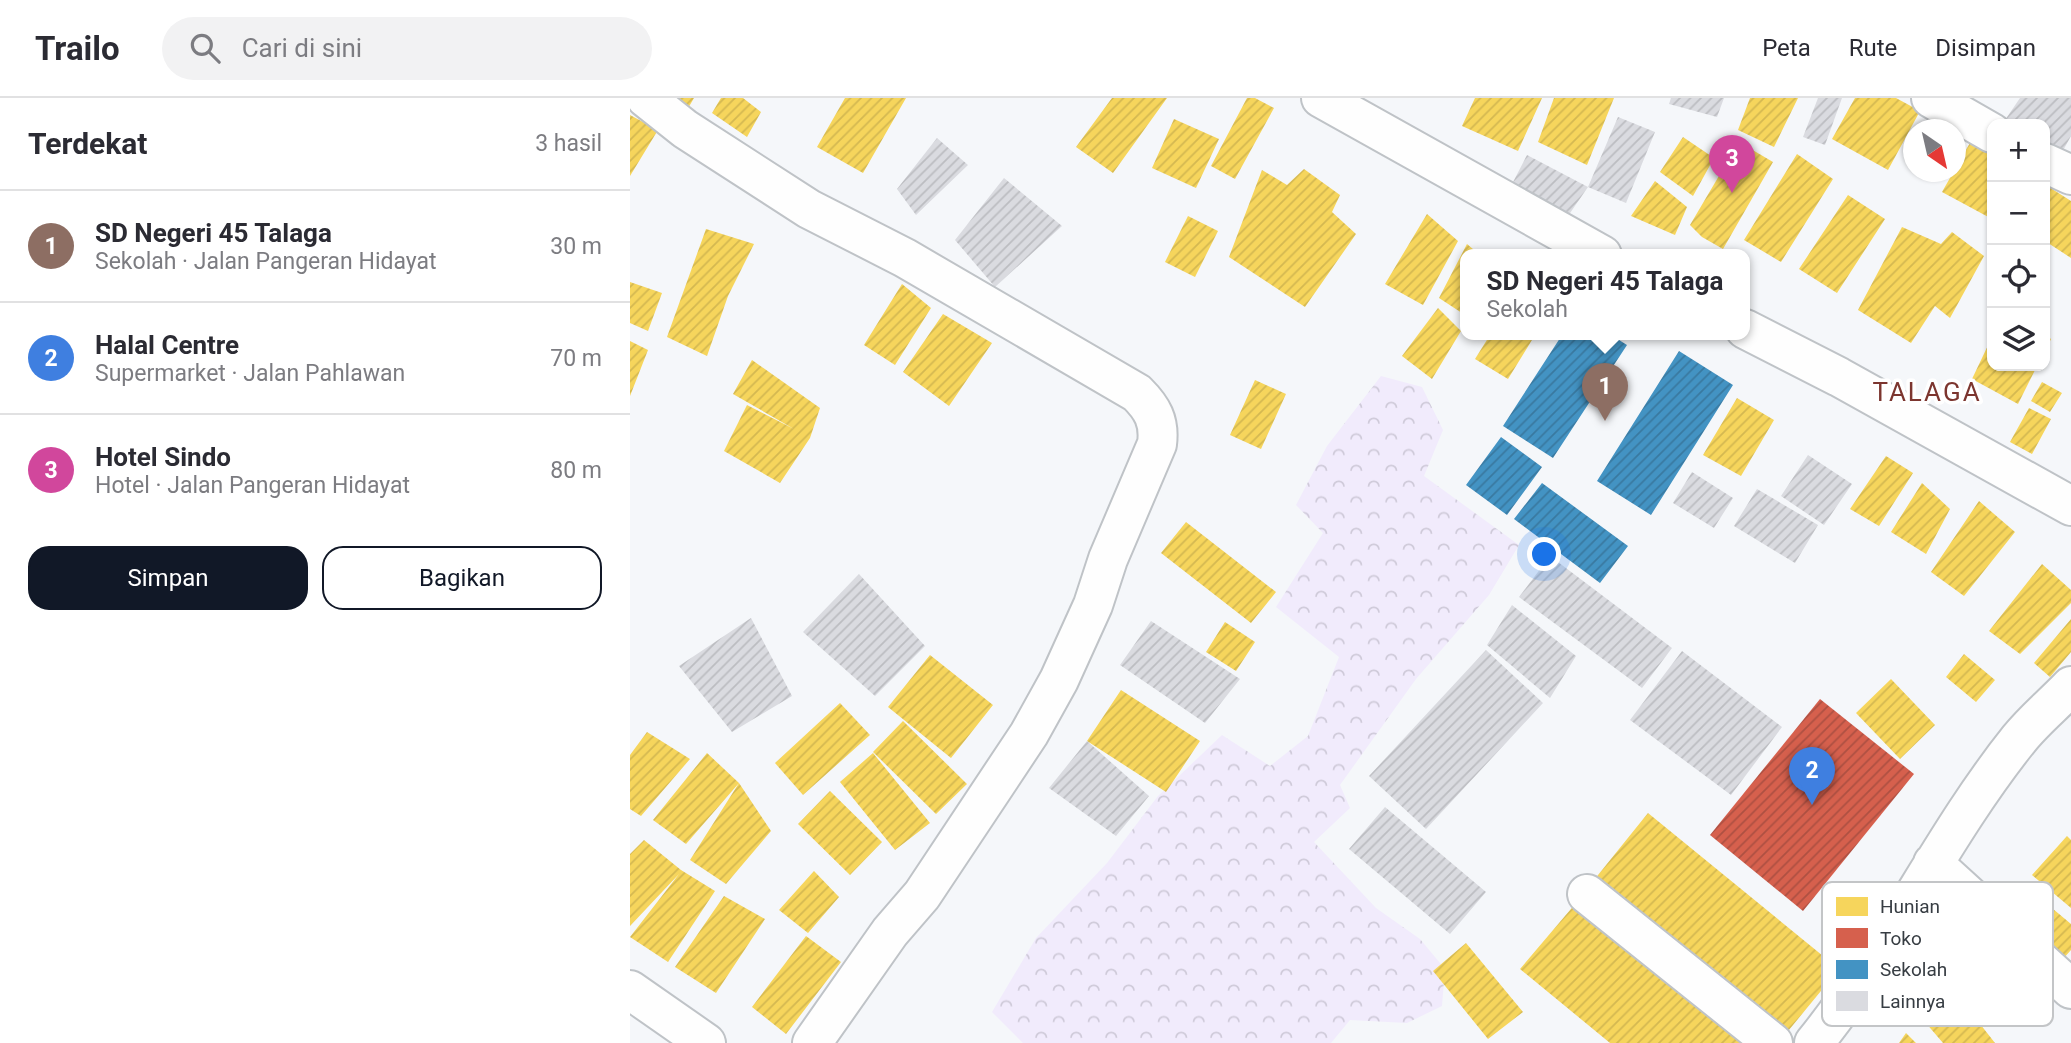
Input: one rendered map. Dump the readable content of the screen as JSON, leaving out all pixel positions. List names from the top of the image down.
{
  "districts": ["TALAGA"],
  "legend": [
    "Hunian",
    "Toko",
    "Sekolah",
    "Lainnya"
  ],
  "north": "bottom right",
  "page": {
    "header": "Trailo",
    "search": "Cari di sini",
    "nav": ["Peta", "Rute", "Disimpan"],
    "heading": ["Terdekat", "3 hasil"],
    "map_buttons": ["+", "−"],
    "pins": ["3", "1", "2"],
    "list": [
      {
        "mark": "1",
        "name": "SD Negeri 45 Talaga",
        "note": "Sekolah · Jalan Pangeran Hidayat",
        "value": "30 m"
      },
      {
        "mark": "2",
        "name": "Halal Centre",
        "note": "Supermarket · Jalan Pahlawan",
        "value": "70 m"
      },
      {
        "mark": "3",
        "name": "Hotel Sindo",
        "note": "Hotel · Jalan Pangeran Hidayat",
        "value": "80 m"
      }
    ],
    "popup": ["SD Negeri 45 Talaga", "Sekolah"],
    "buttons": ["Simpan", "Bagikan"]
  }
}
